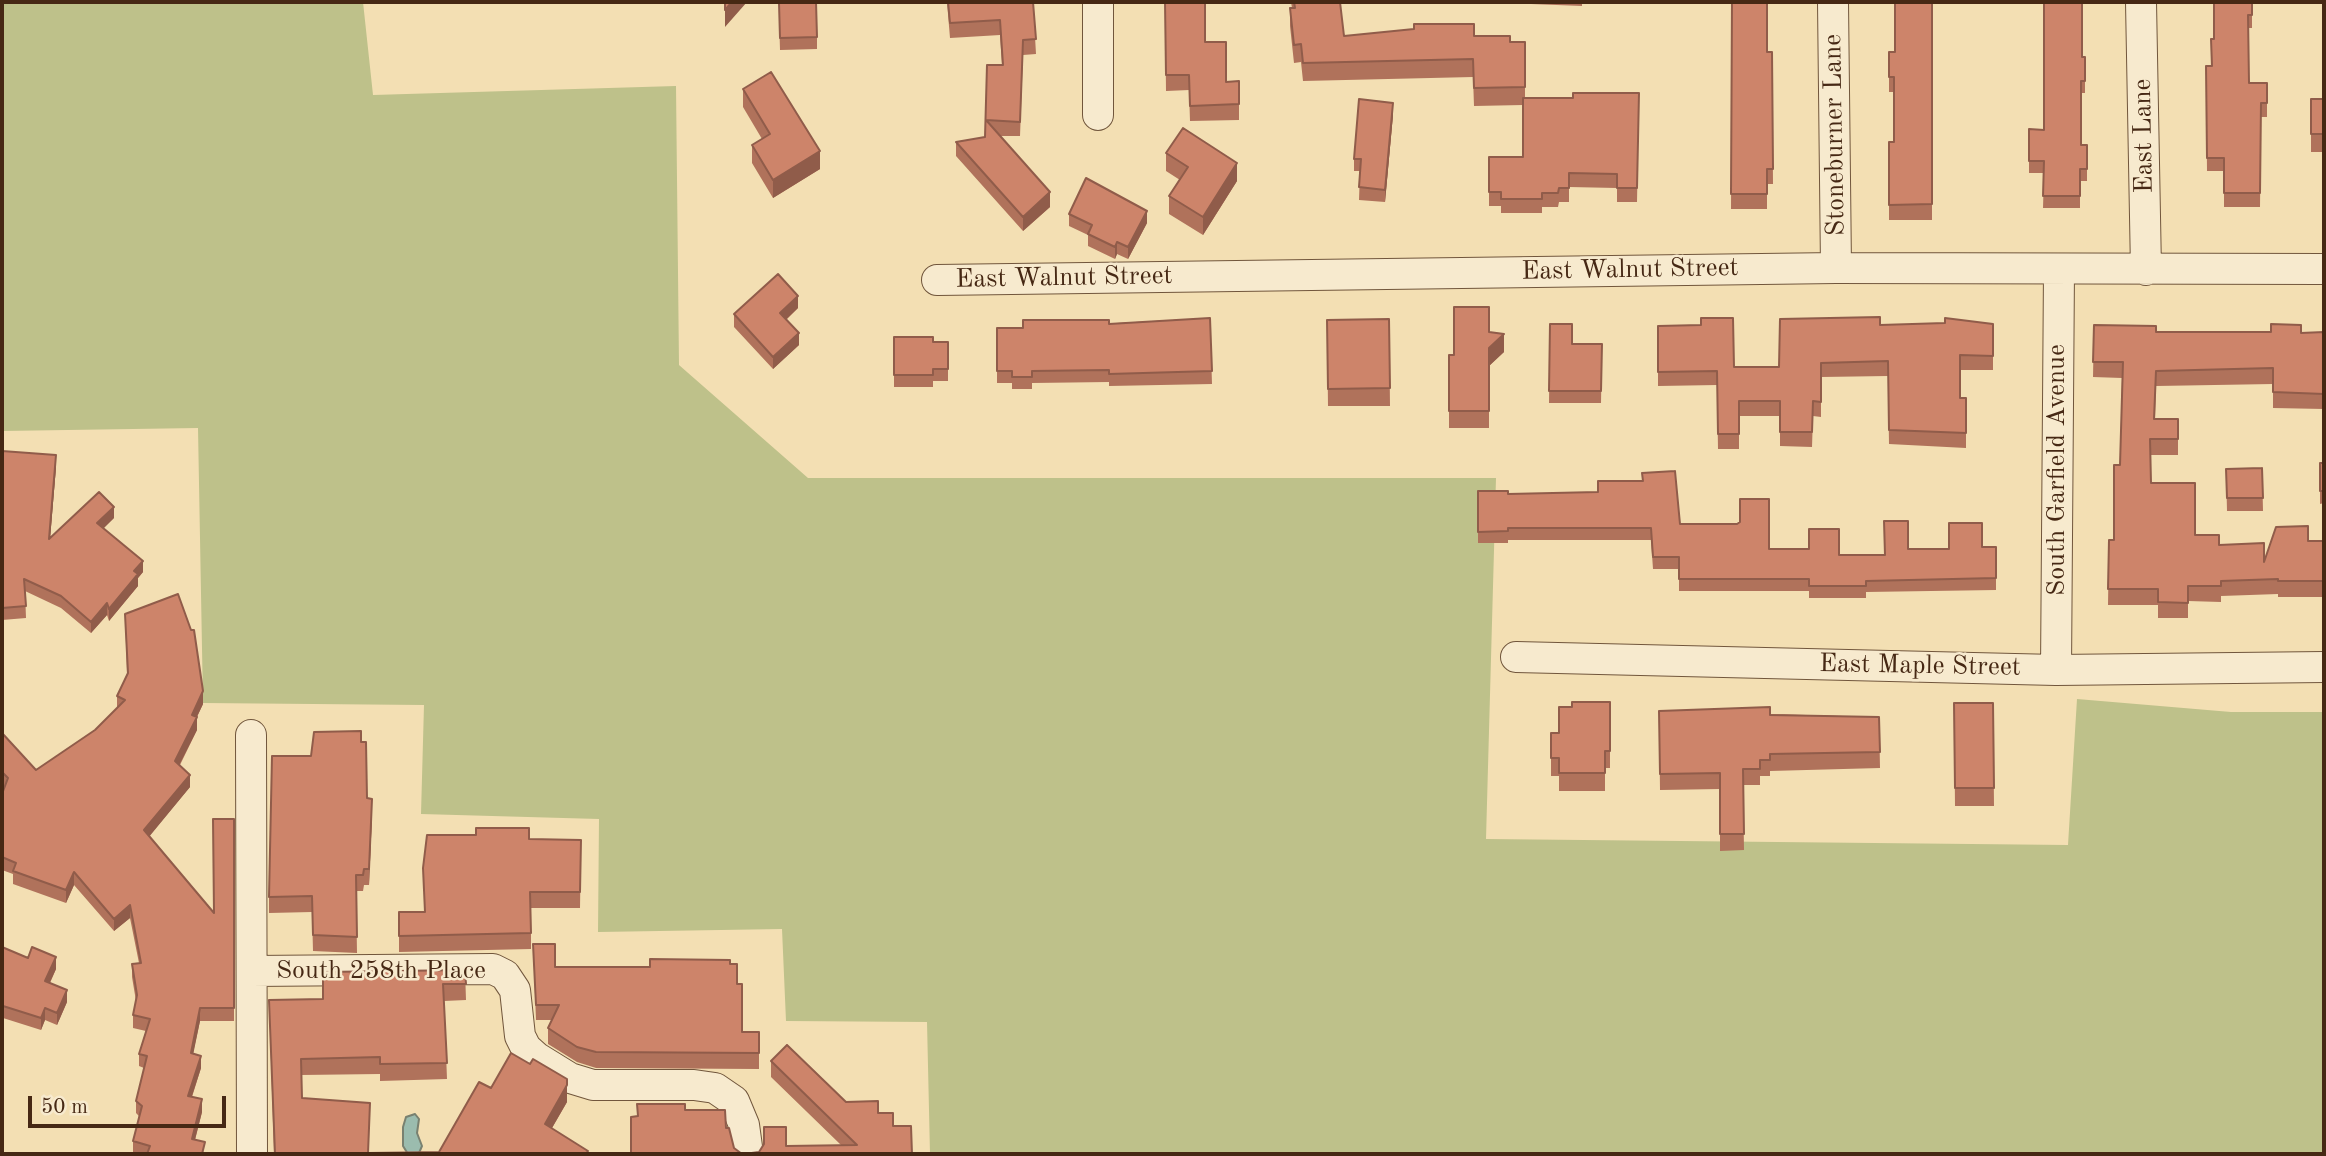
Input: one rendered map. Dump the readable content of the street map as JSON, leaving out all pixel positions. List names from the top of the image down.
{
  "streets": {
    "street": [
      "Stoneburner Lane",
      "East Lane",
      "East Walnut Street",
      "South Garfield Avenue",
      "East Maple Street",
      "South 258th Place"
    ]
  },
  "crossings": [
    ["Stoneburner Lane", "East Walnut Street"],
    ["East Lane", "East Walnut Street"],
    ["East Walnut Street", "South Garfield Avenue"],
    ["South Garfield Avenue", "East Maple Street"]
  ],
  "scale_bar": "50 m"
}
